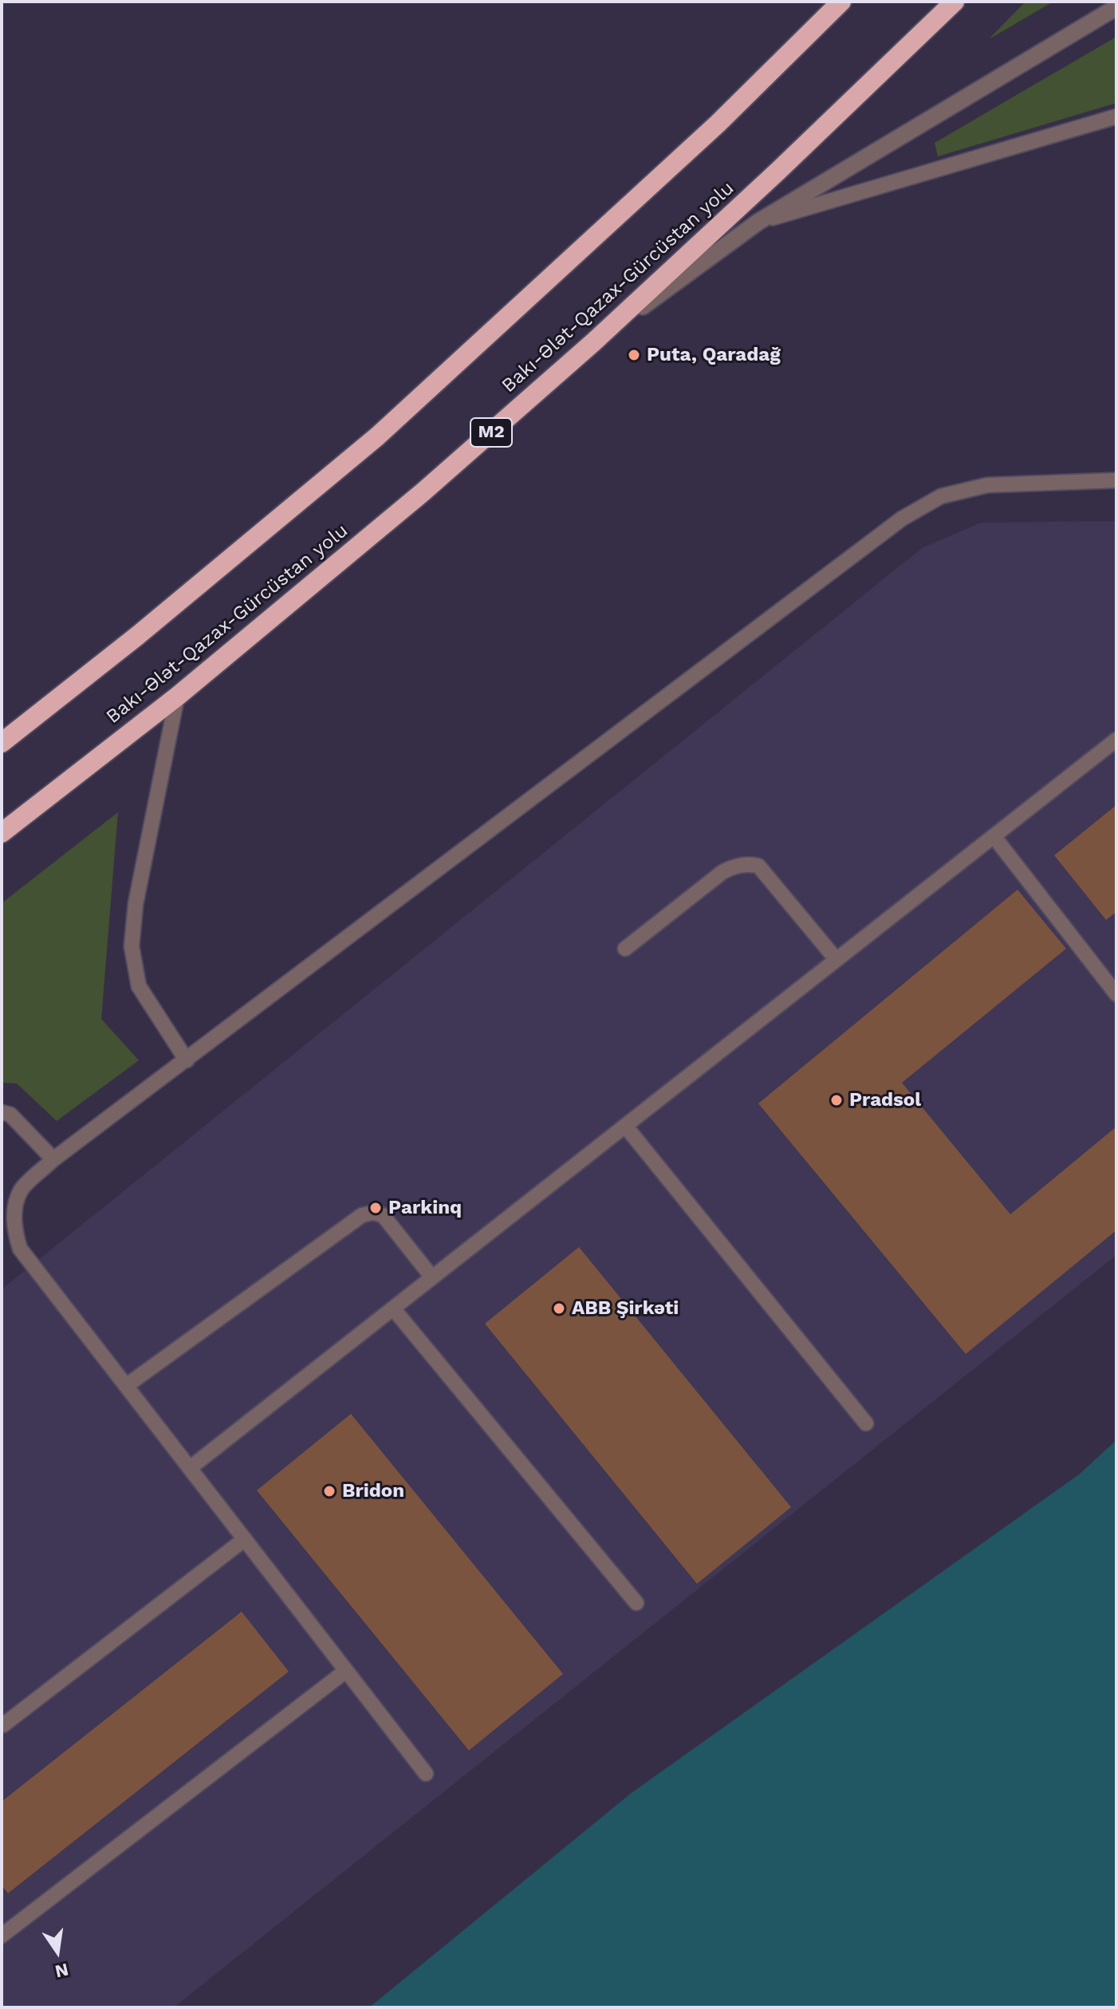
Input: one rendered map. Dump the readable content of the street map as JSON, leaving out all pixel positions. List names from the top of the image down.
{
  "streets": {
    "highway": ["Bakı-Ələt-Qazax-Gürcüstan yolu", "M2"]
  },
  "places": [
    "Puta, Qaradağ",
    "Pradsol",
    "Parkinq",
    "ABB Şirkəti",
    "Bridon"
  ],
  "north": "bottom"
}
